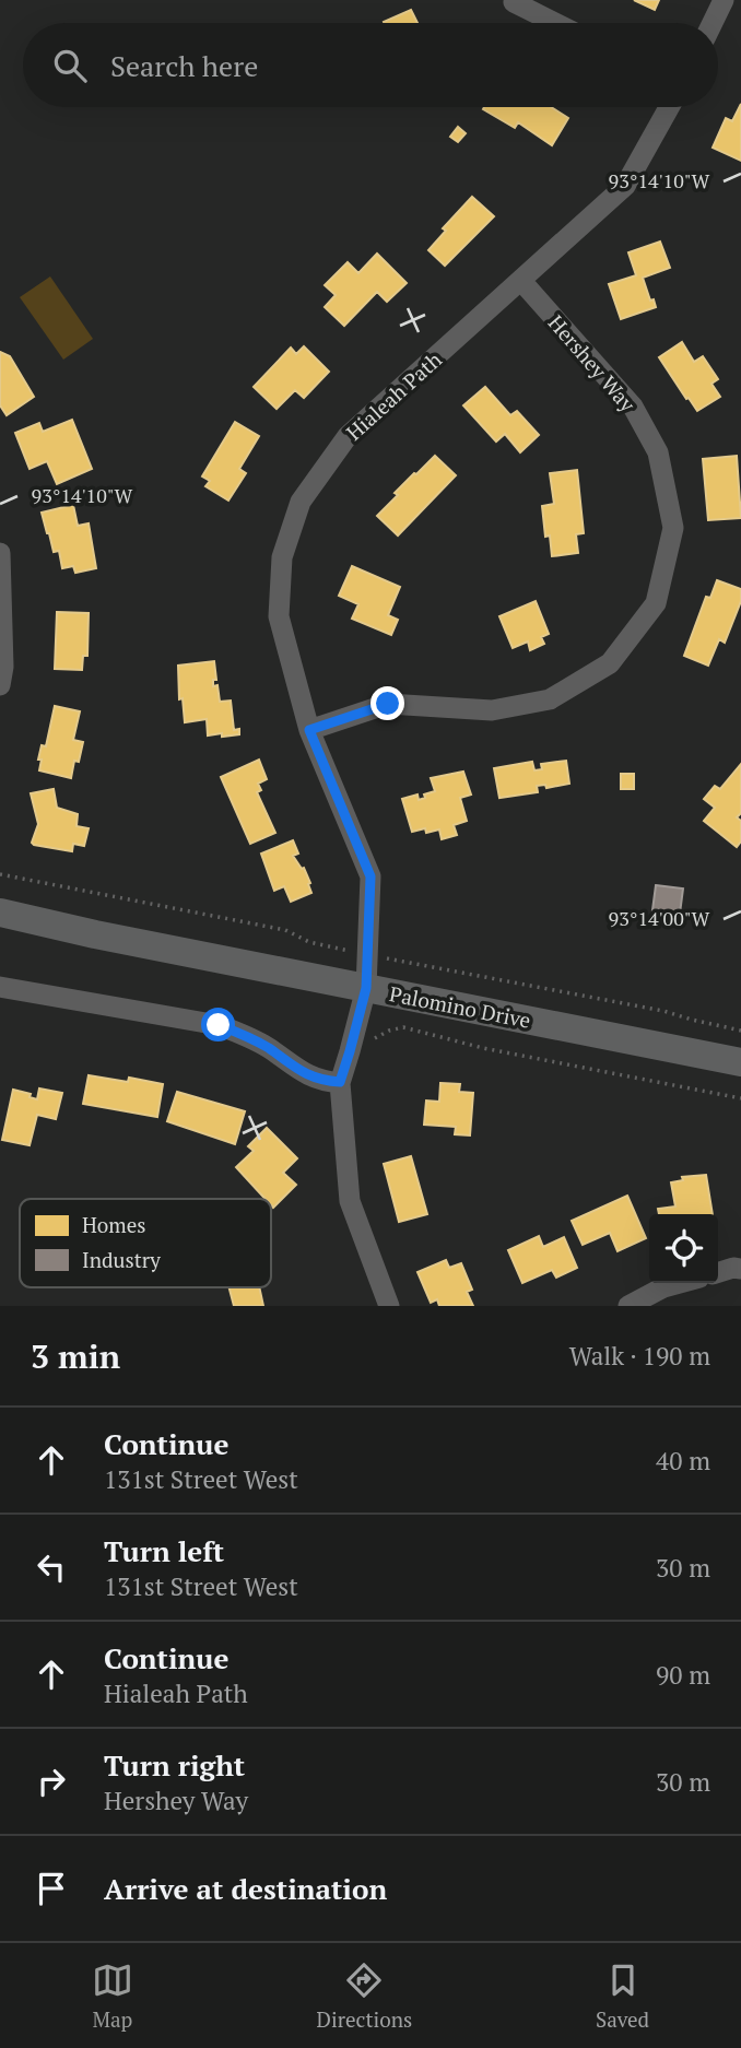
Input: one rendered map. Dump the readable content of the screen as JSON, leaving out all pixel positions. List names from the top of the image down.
{
  "streets": {
    "street": ["Hershey Way", "Hialeah Path", "Palomino Drive"]
  },
  "crossings": [
    ["Hershey Way", "Hialeah Path"],
    ["Hialeah Path", "Palomino Drive"]
  ],
  "legend": ["Homes", "Industry"],
  "page": {
    "search": "Search here",
    "heading": ["3 min", "Walk · 190 m"],
    "list": [
      ["Continue", "131st Street West", "40 m"],
      ["Turn left", "131st Street West", "30 m"],
      ["Continue", "Hialeah Path", "90 m"],
      ["Turn right", "Hershey Way", "30 m"],
      "Arrive at destination"
    ],
    "nav": ["Map", "Directions", "Saved"]
  },
  "coordinates": ["93°14'10\"W", "93°14'00\"W"]
}
